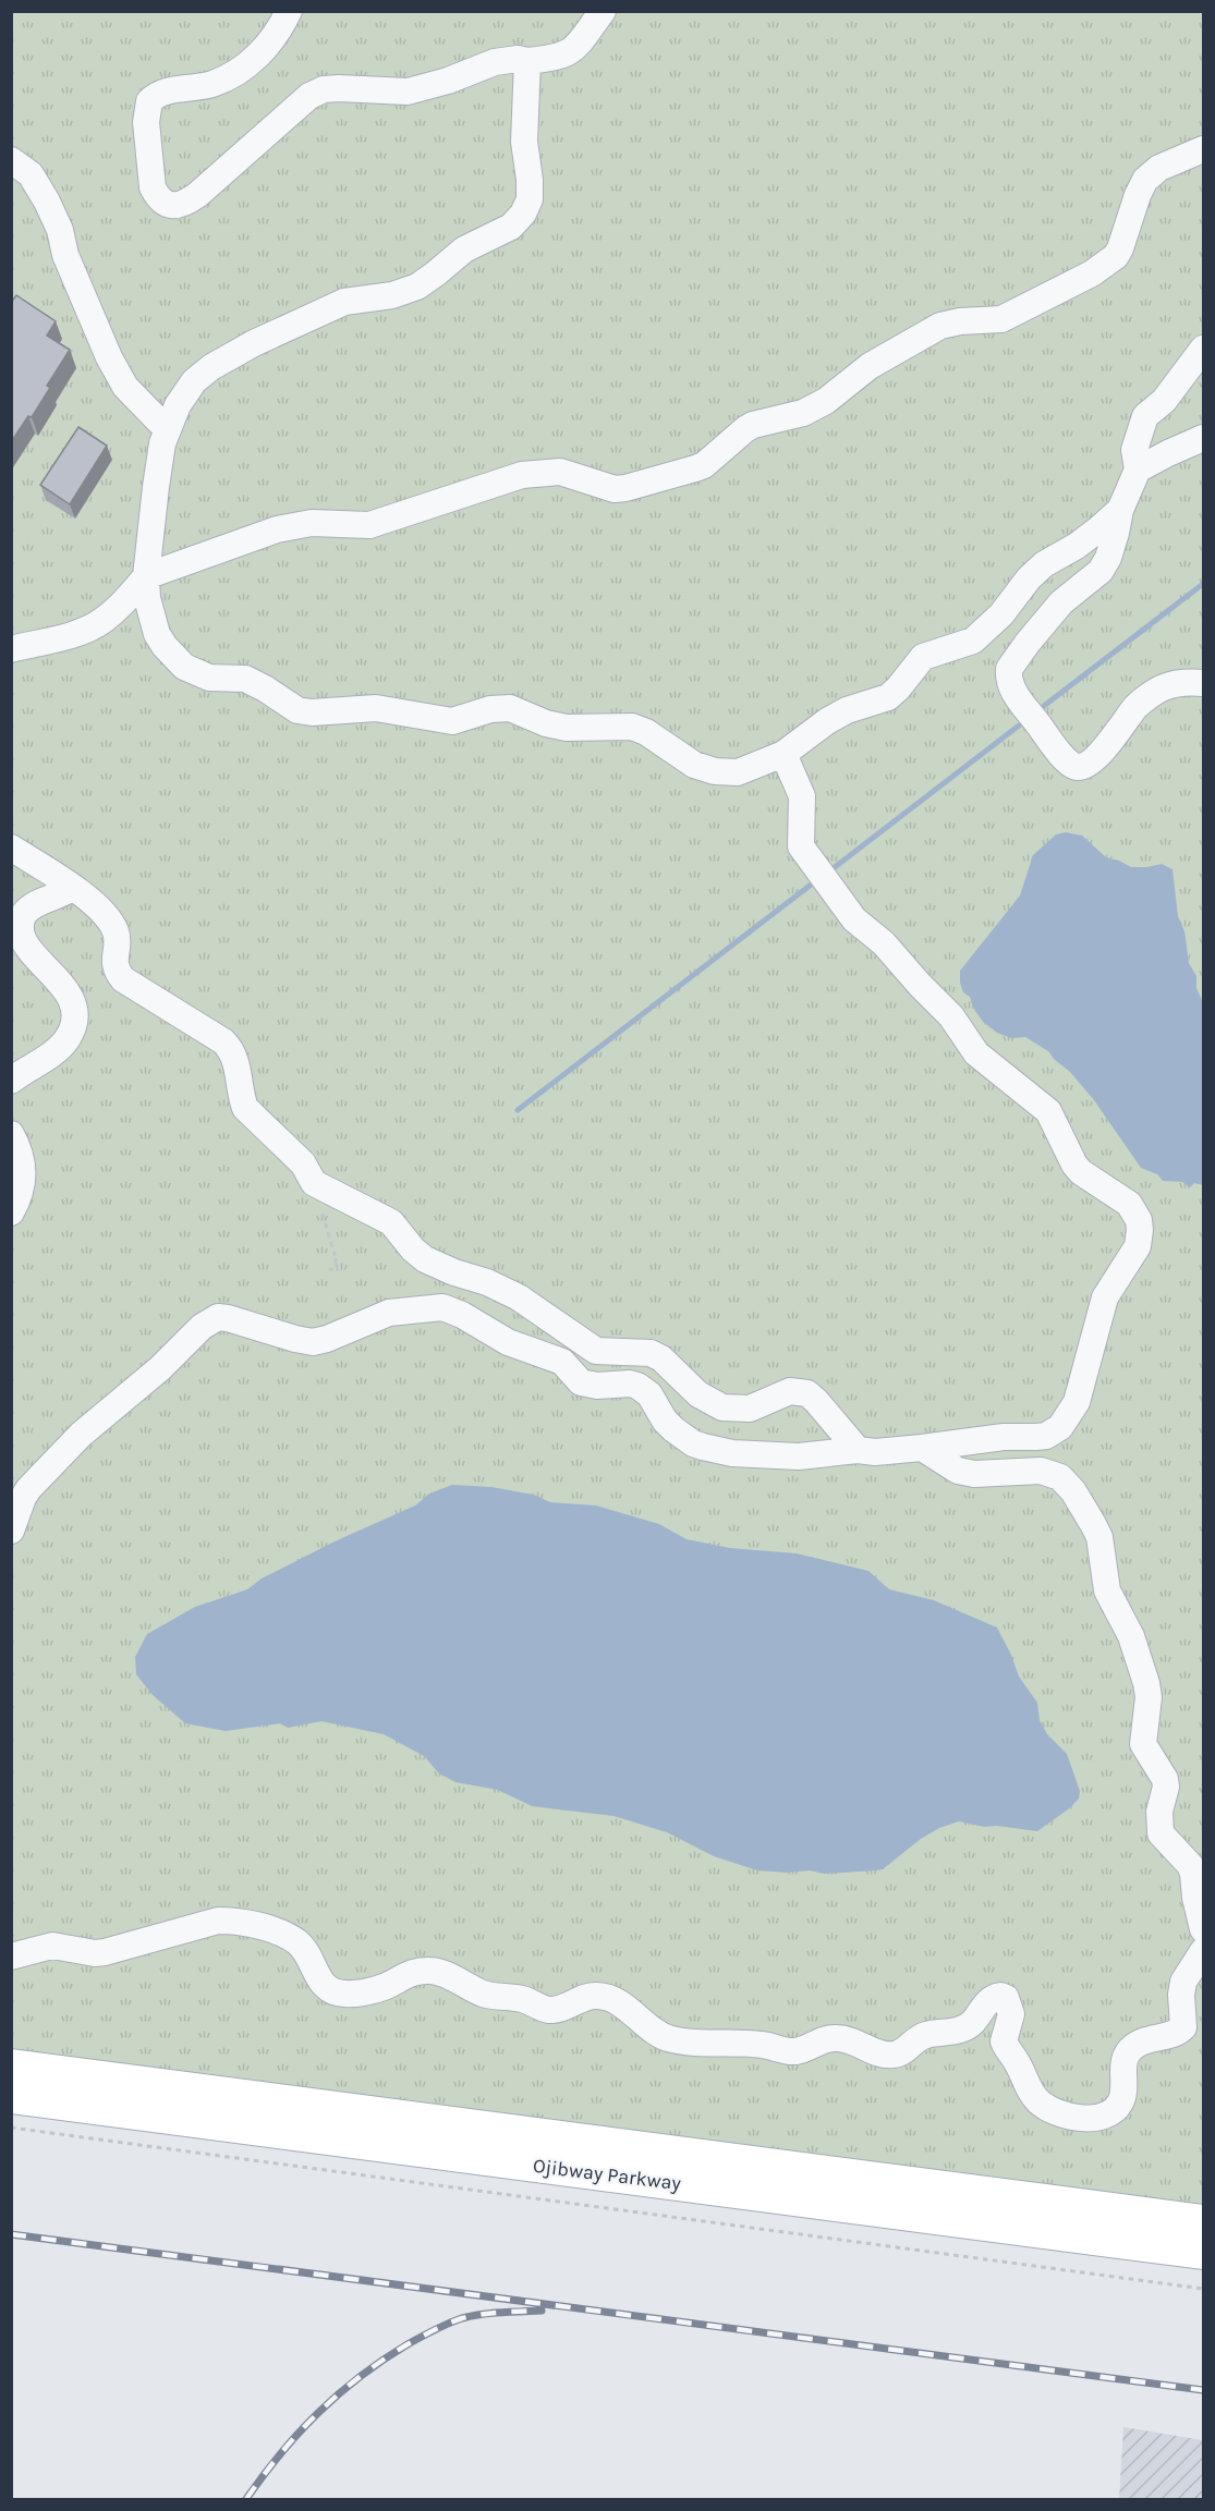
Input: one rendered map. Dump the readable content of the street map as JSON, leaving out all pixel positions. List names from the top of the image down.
{
  "streets": {
    "main road": ["Ojibway Parkway"]
  }
}
